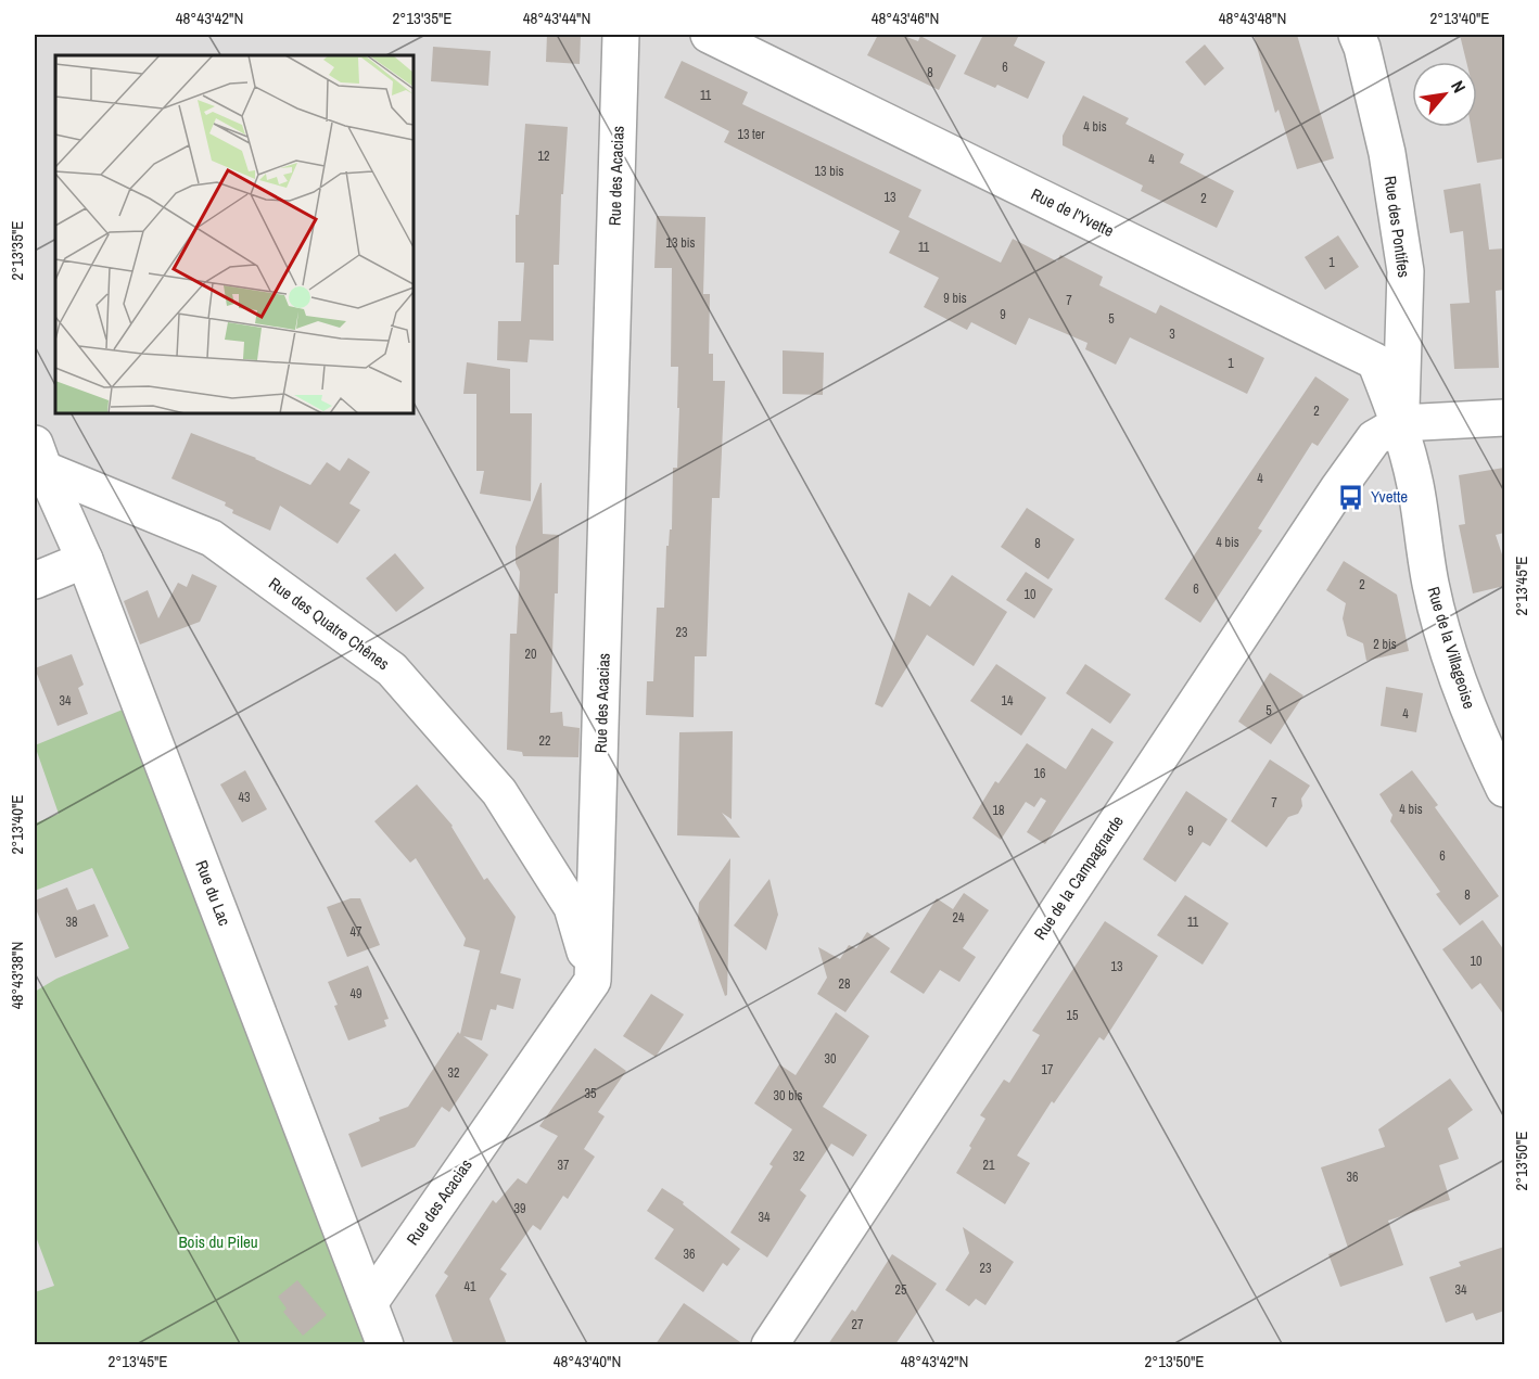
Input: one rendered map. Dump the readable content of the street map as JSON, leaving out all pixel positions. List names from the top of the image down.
{
  "streets": {
    "street": [
      "Rue des Acacias",
      "Rue de l'Yvette",
      "Rue des Pontifes",
      "Rue des Quatre Chênes",
      "Rue de la Villageoise",
      "Rue de la Campagnarde",
      "Rue du Lac"
    ]
  },
  "crossings": [
    ["Rue des Acacias", "Rue des Quatre Chênes"],
    ["Rue des Acacias", "Rue du Lac"],
    ["Rue de l'Yvette", "Rue des Pontifes"],
    ["Rue de l'Yvette", "Rue de la Villageoise"],
    ["Rue de l'Yvette", "Rue de la Campagnarde"],
    ["Rue des Pontifes", "Rue de la Villageoise"],
    ["Rue des Pontifes", "Rue de la Campagnarde"],
    ["Rue des Quatre Chênes", "Rue du Lac"],
    ["Rue de la Villageoise", "Rue de la Campagnarde"]
  ],
  "parks": ["Bois du Pileu"],
  "places": {
    "bus stop": ["Yvette"]
  },
  "house_numbers": [
    "6",
    "8",
    "11",
    "4 bis",
    "13 ter",
    "12",
    "4",
    "13 bis",
    "13",
    "2",
    "13 bis",
    "11",
    "1",
    "9 bis",
    "7",
    "9",
    "5",
    "3",
    "1",
    "2",
    "4",
    "4 bis",
    "8",
    "2",
    "6",
    "10",
    "23",
    "2 bis",
    "20",
    "34",
    "14",
    "5",
    "4",
    "22",
    "16",
    "43",
    "7",
    "4 bis",
    "18",
    "9",
    "6",
    "8",
    "24",
    "38",
    "11",
    "47",
    "10",
    "13",
    "28",
    "49",
    "15",
    "30",
    "17",
    "32",
    "35",
    "30 bis",
    "32",
    "37",
    "21",
    "36",
    "39",
    "34",
    "36",
    "23",
    "41",
    "25",
    "34",
    "27"
  ],
  "north": "top right",
  "coordinates": [
    "48°43'42\"N",
    "2°13'35\"E",
    "48°43'44\"N",
    "48°43'46\"N",
    "48°43'48\"N",
    "2°13'40\"E",
    "2°13'45\"E",
    "48°43'38\"N",
    "2°13'50\"E",
    "48°43'40\"N"
  ]
}
